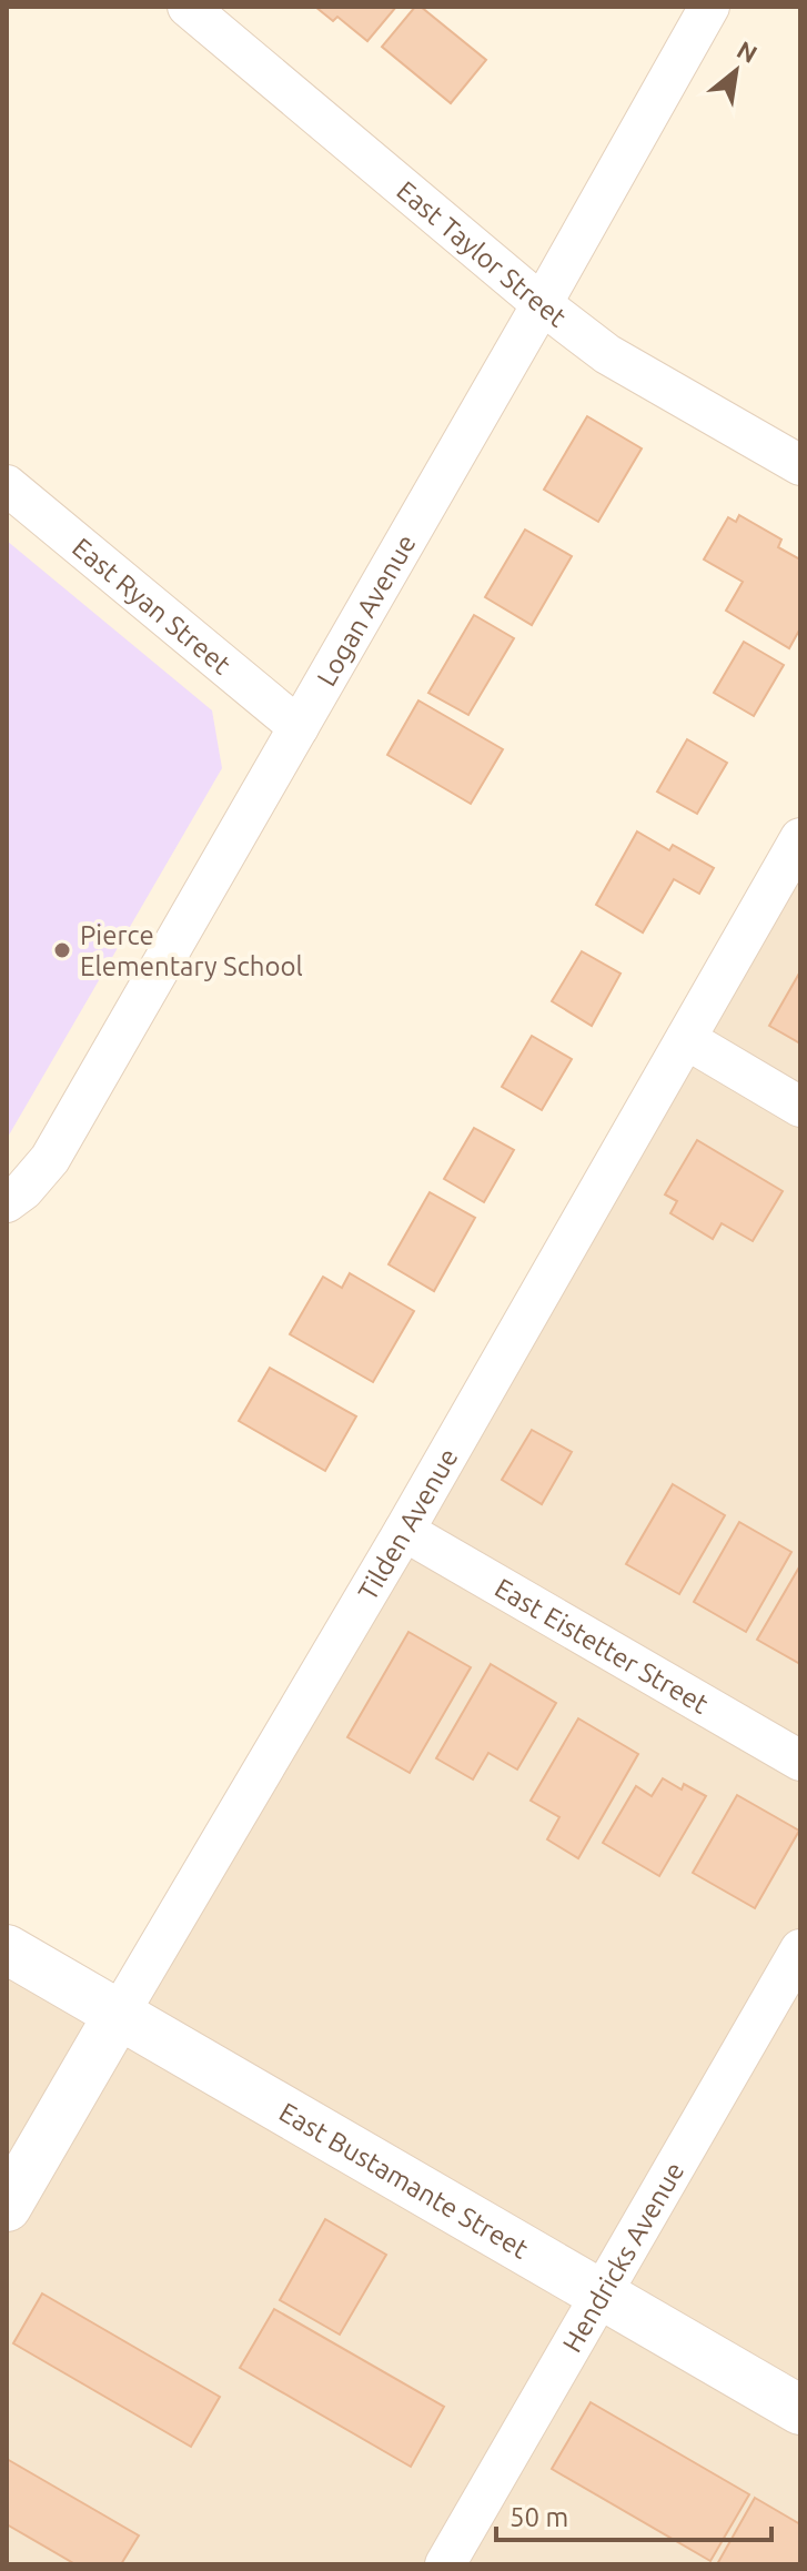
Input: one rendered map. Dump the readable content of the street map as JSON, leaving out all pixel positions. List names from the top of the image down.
{
  "streets": {
    "street": [
      "East Taylor Street",
      "East Ryan Street",
      "Logan Avenue",
      "Tilden Avenue",
      "East Eistetter Street",
      "East Bustamante Street",
      "Hendricks Avenue"
    ]
  },
  "crossings": [
    ["East Taylor Street", "Logan Avenue"],
    ["East Ryan Street", "Logan Avenue"],
    ["Tilden Avenue", "East Eistetter Street"],
    ["Tilden Avenue", "East Bustamante Street"],
    ["East Bustamante Street", "Hendricks Avenue"]
  ],
  "places": ["Pierce Elementary School"],
  "scale_bar": "50 m",
  "north": "top right"
}
